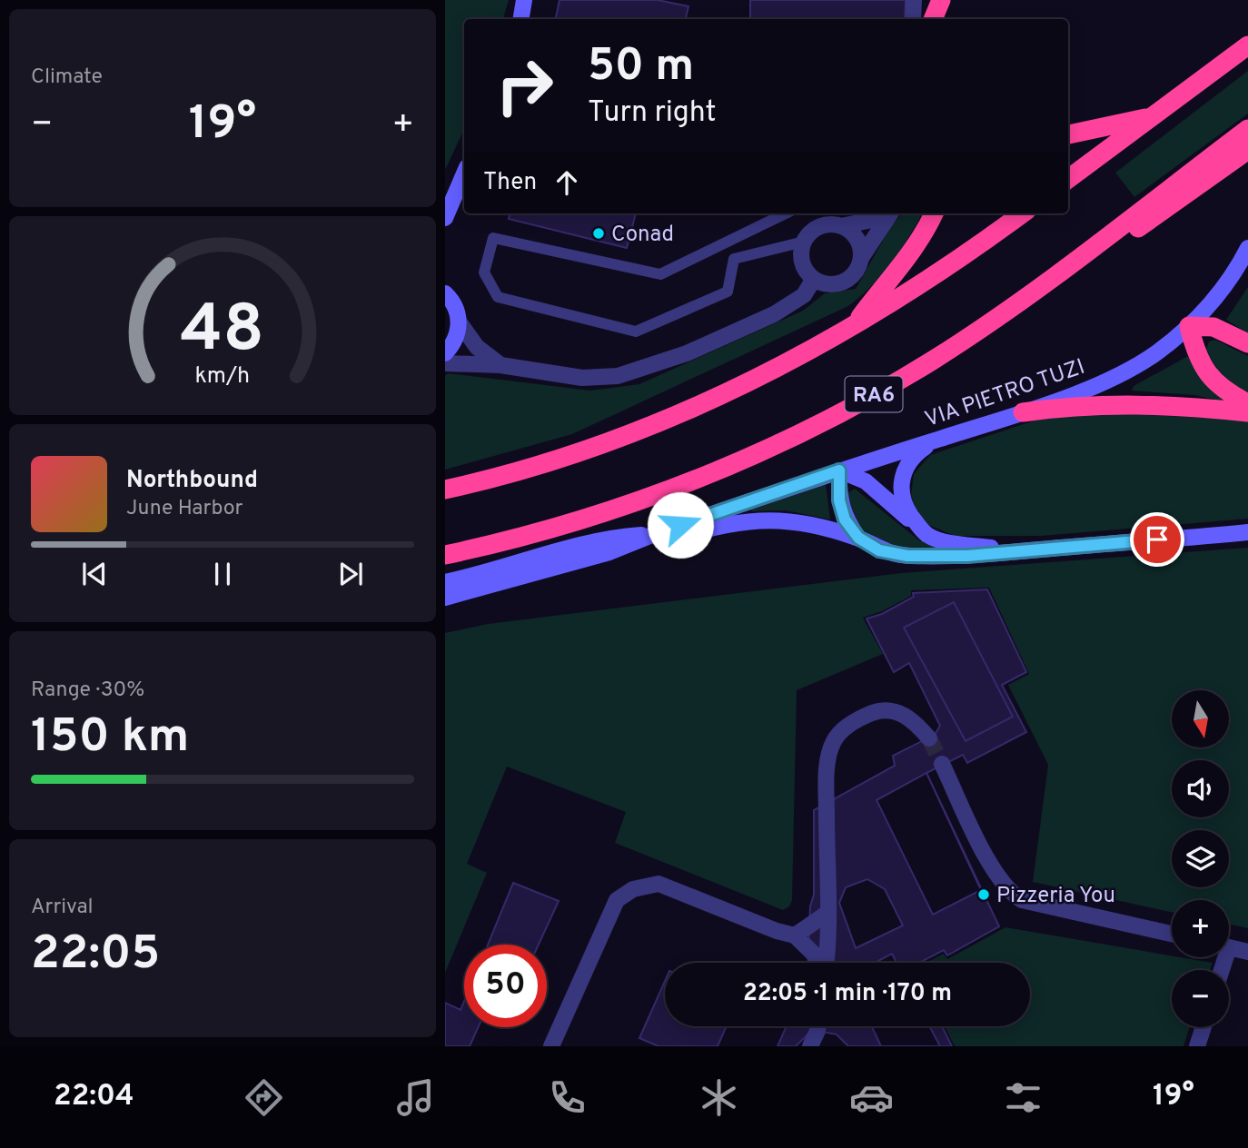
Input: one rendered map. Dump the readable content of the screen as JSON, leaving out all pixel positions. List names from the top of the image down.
{
  "streets": {
    "highway": ["RA6"],
    "main road": ["VIA PIETRO TUZI"]
  },
  "places": ["Conad", "Pizzeria You"],
  "north": "bottom",
  "page": {
    "tile": [
      "Climate",
      ["Range · 30%", "150 km"],
      ["Arrival", "22:05"]
    ],
    "turn": ["50 m", "Turn right"],
    "heat": ["−", "19°", "+"],
    "then": "Then",
    "song": ["Northbound", "June Harbor"],
    "map_buttons": ["+", "−"],
    "limit": "50",
    "trip": "22:05 · 1 min · 170 m",
    "tabs": ["22:04", "19°"],
    "gauge": ["48", "km/h"]
  }
}
